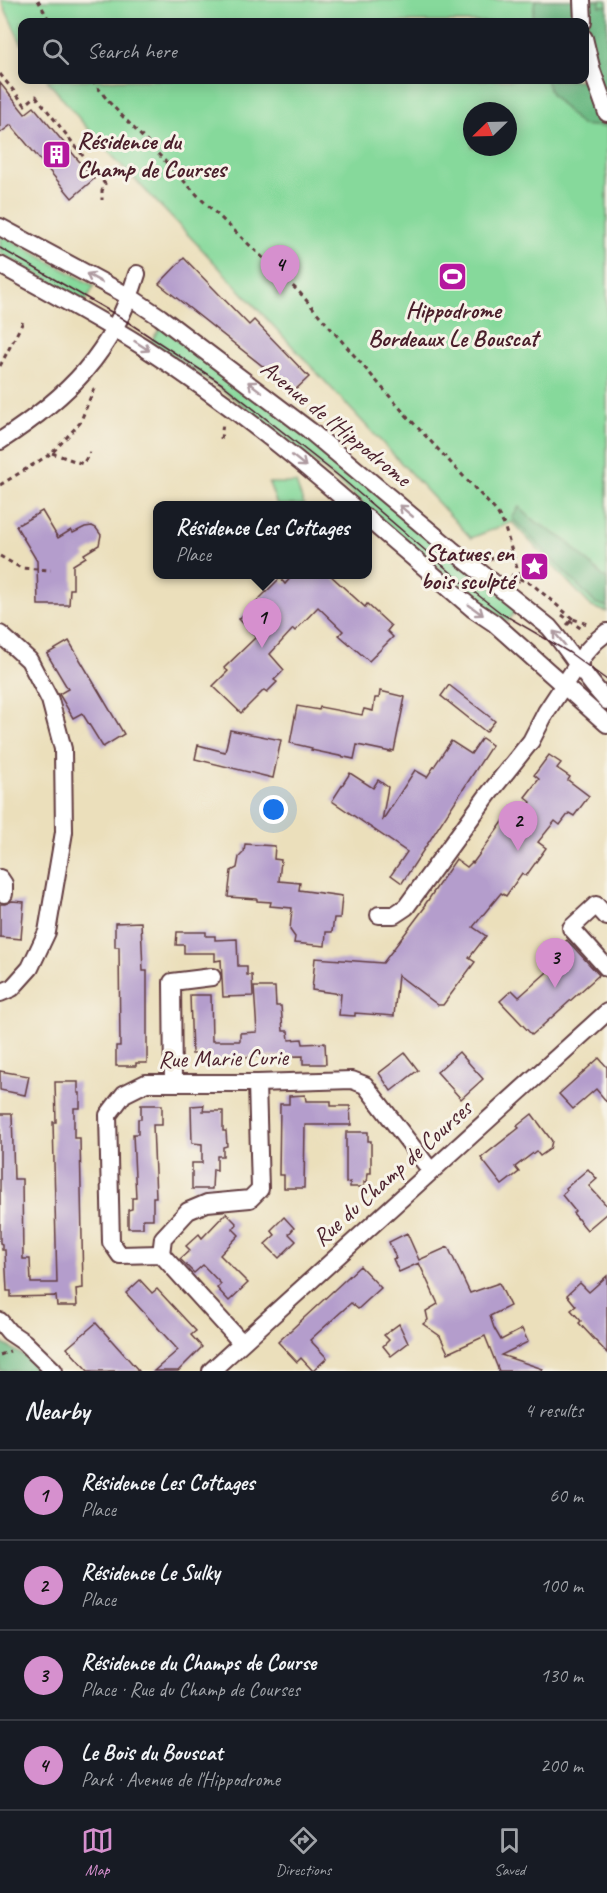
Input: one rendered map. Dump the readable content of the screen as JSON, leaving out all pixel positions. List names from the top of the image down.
{
  "streets": {
    "street": ["Avenue de l'Hippodrome", "Rue Marie Curie", "Rue du Champ de Courses"]
  },
  "crossings": [
    ["Rue Marie Curie", "Rue du Champ de Courses"]
  ],
  "places": {
    "building": ["Résidence du Champ de Courses"],
    "sports": ["Hippodrome Bordeaux Le Bouscat"],
    "place": ["Statues en bois sculpté"]
  },
  "north": "bottom left",
  "page": {
    "search": "Search here",
    "pins": [
      "4",
      "1",
      "2",
      "3"
    ],
    "popup": ["Résidence Les Cottages", "Place"],
    "heading": ["Nearby", "4 results"],
    "list": [
      {
        "mark": "1",
        "name": "Résidence Les Cottages",
        "note": "Place",
        "value": "60 m"
      },
      {
        "mark": "2",
        "name": "Résidence Le Sulky",
        "note": "Place",
        "value": "100 m"
      },
      {
        "mark": "3",
        "name": "Résidence du Champs de Course",
        "note": "Place · Rue du Champ de Courses",
        "value": "130 m"
      },
      {
        "mark": "4",
        "name": "Le Bois du Bouscat",
        "note": "Park · Avenue de l'Hippodrome",
        "value": "200 m"
      }
    ],
    "nav": ["Map", "Directions", "Saved"]
  }
}
